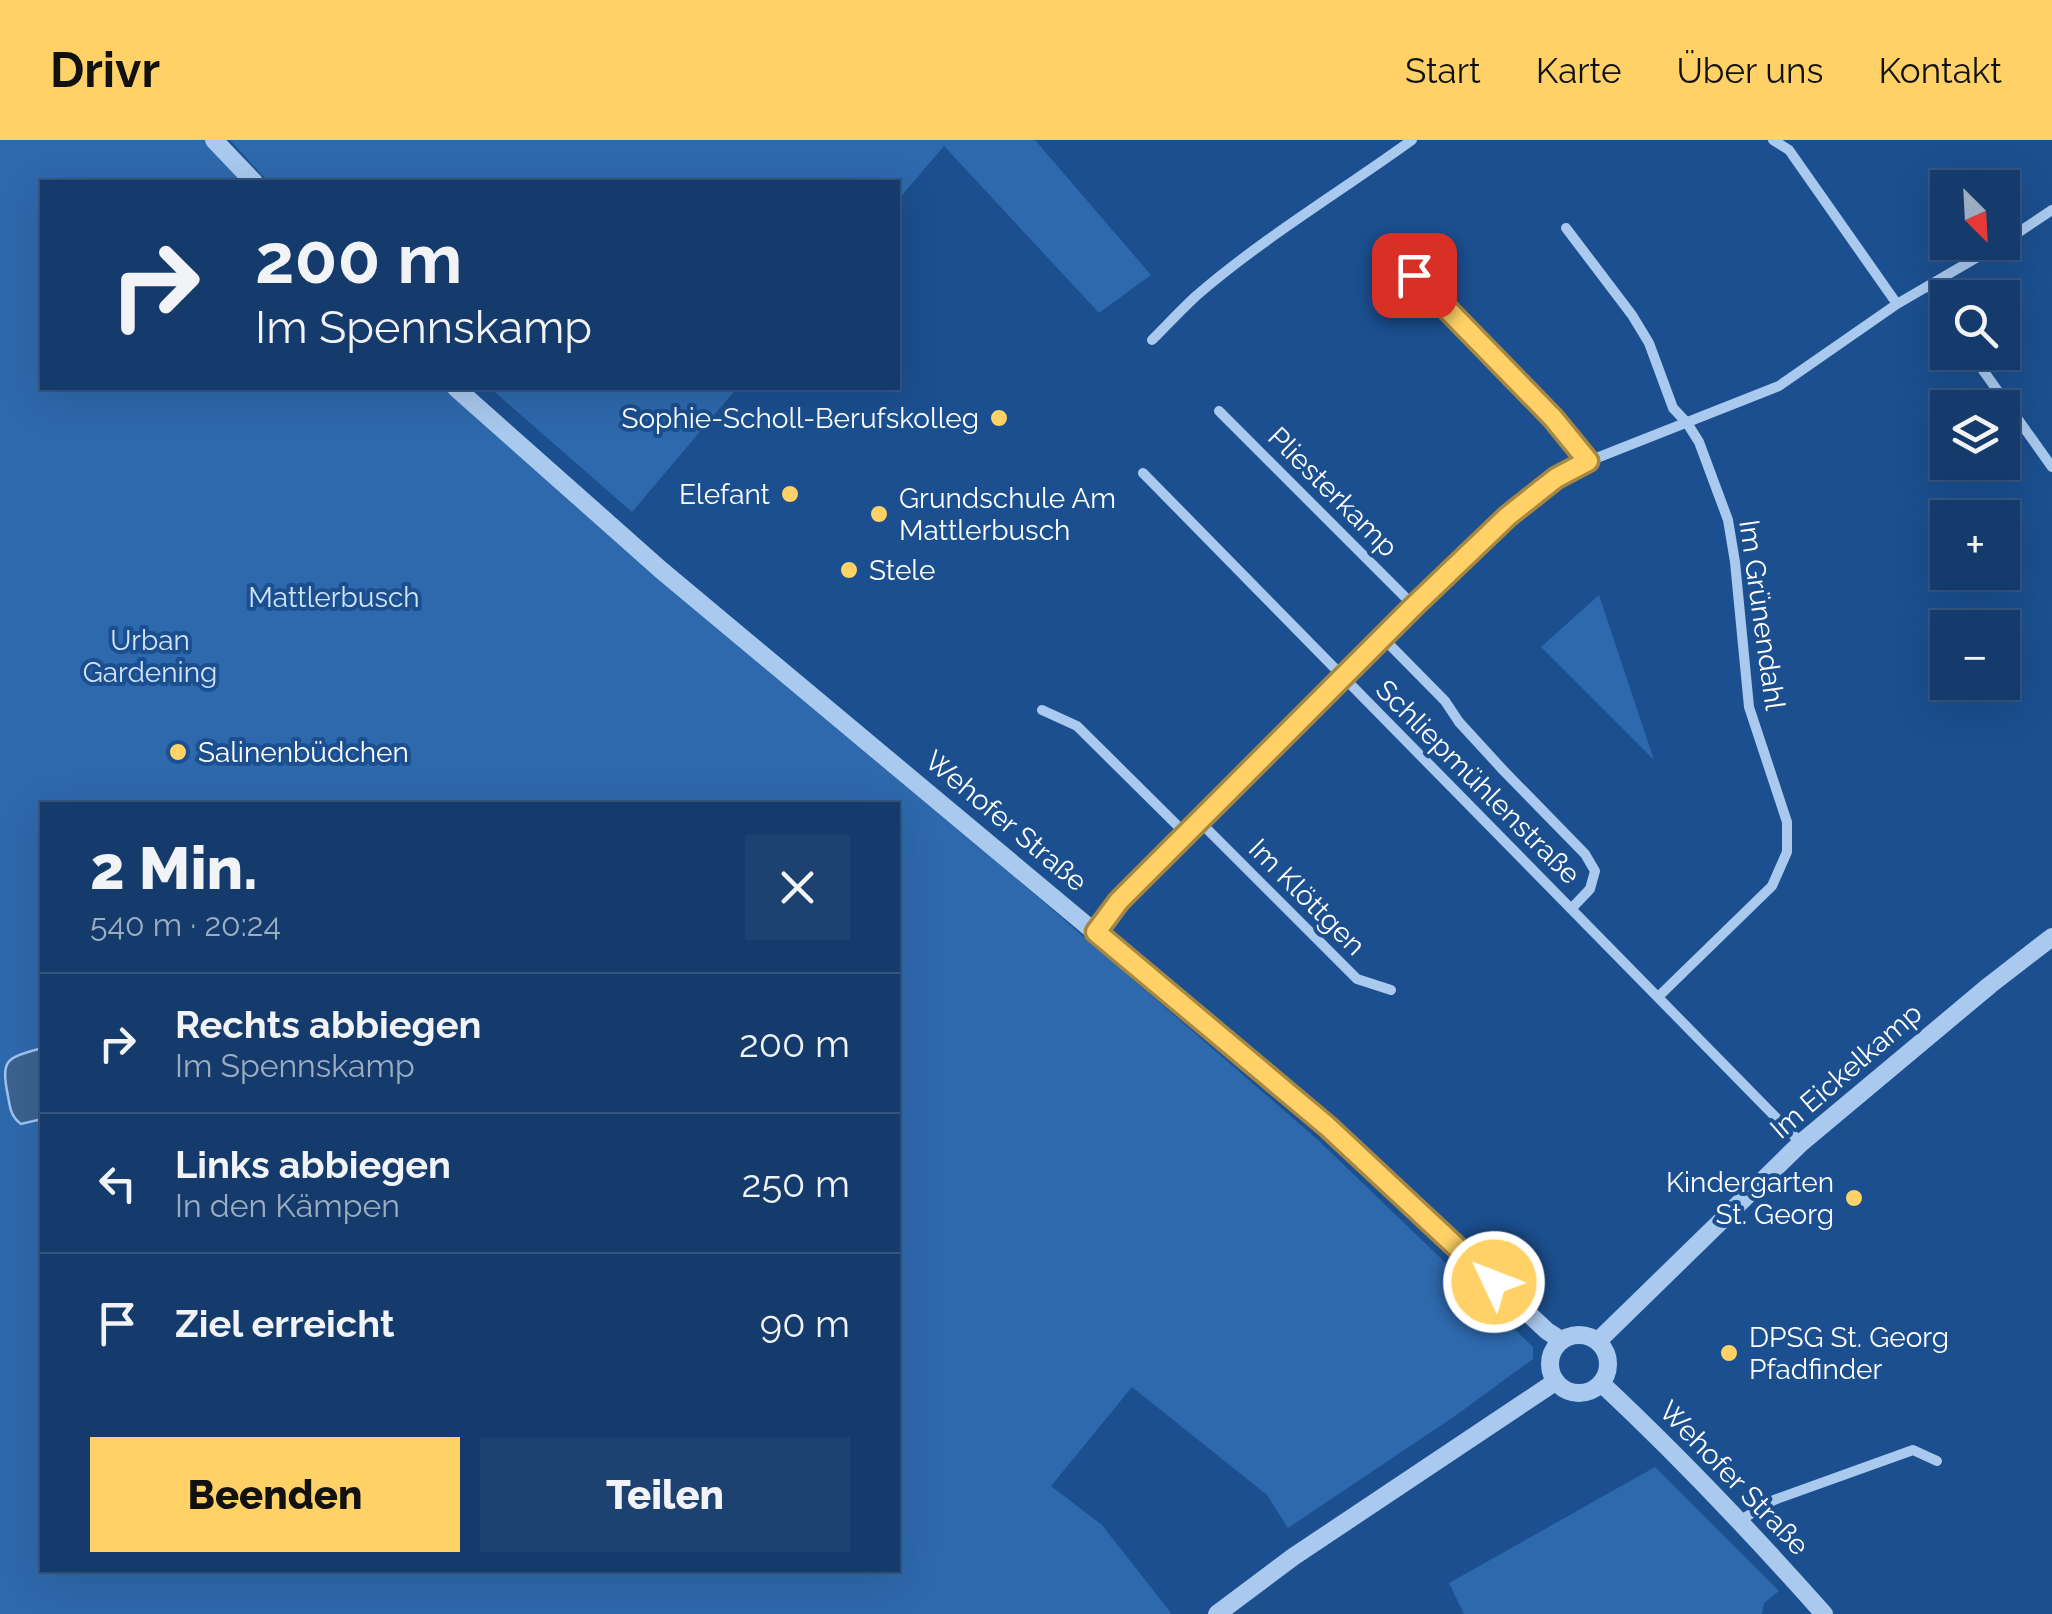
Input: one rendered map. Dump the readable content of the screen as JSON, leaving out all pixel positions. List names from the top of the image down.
{
  "streets": {
    "street": [
      "Pliesterkamp",
      "Im Grünendahl",
      "Schliepmühlenstraße",
      "Wehofer Straße",
      "Im Klöttgen",
      "Im Eickelkamp"
    ]
  },
  "crossings": [
    ["Im Grünendahl", "Schliepmühlenstraße"],
    ["Schliepmühlenstraße", "Im Eickelkamp"],
    ["Wehofer Straße", "Im Eickelkamp"]
  ],
  "parks": ["Mattlerbusch", "Urban Gardening"],
  "places": [
    "Sophie-Scholl-Berufskolleg",
    "Elefant",
    "Grundschule Am Mattlerbusch",
    "Stele",
    "Salinenbüdchen",
    "Kindergarten St. Georg",
    "DPSG St. Georg Pfadfinder"
  ],
  "north": "bottom right",
  "page": {
    "header": "Drivr",
    "nav": [
      "Start",
      "Karte",
      "Über uns",
      "Kontakt"
    ],
    "map_buttons": ["+", "−"],
    "turn": ["200 m", "Im Spennskamp"],
    "heading": ["2 Min.", "540 m · 20:24"],
    "list": [
      {
        "name": "Rechts abbiegen",
        "note": "Im Spennskamp",
        "value": "200 m"
      },
      {
        "name": "Links abbiegen",
        "note": "In den Kämpen",
        "value": "250 m"
      },
      {
        "name": "Ziel erreicht",
        "value": "90 m"
      }
    ],
    "buttons": ["Beenden", "Teilen"]
  }
}
